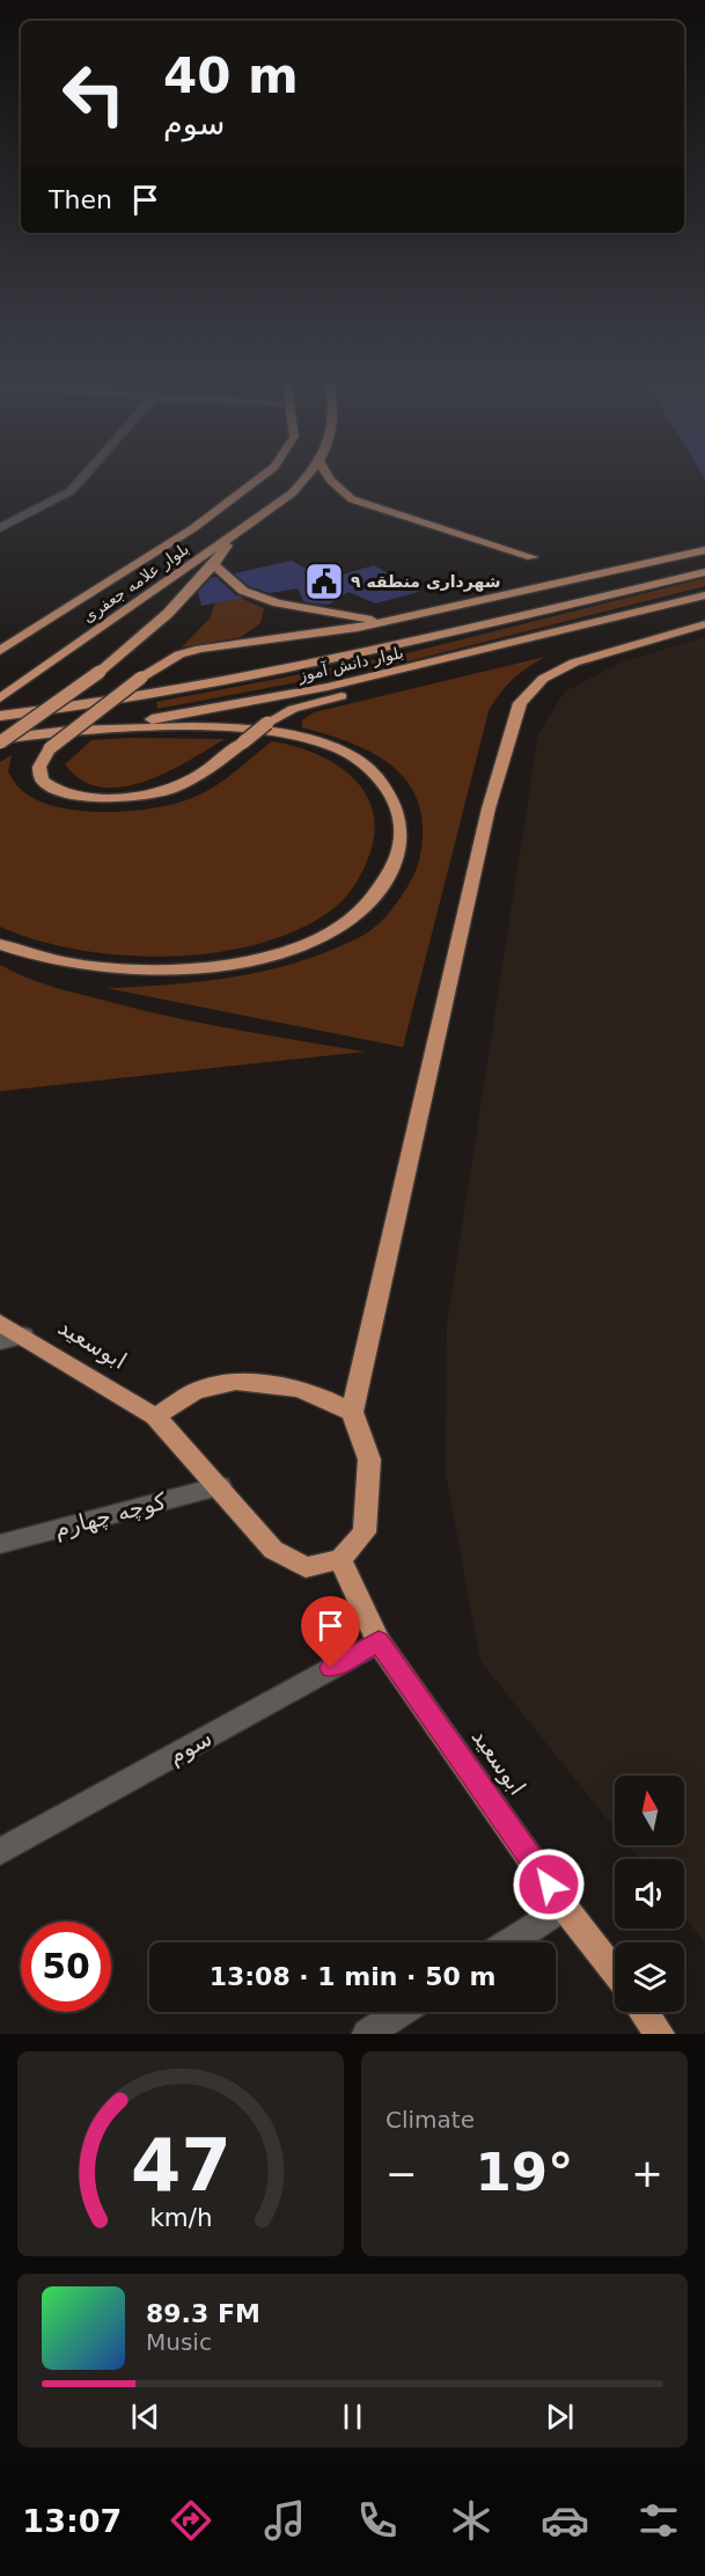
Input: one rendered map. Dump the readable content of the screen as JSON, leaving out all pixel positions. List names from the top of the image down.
{
  "streets": {
    "main road": ["بلوار علامه جعفری", "بلوار دانش آموز", "ابوسعید"],
    "street": ["کوچه چهارم", "سوم"]
  },
  "crossings": [
    ["ابوسعید", "کوچه چهارم"],
    ["ابوسعید", "سوم"]
  ],
  "places": {
    "public building": ["شهرداری منطقه ۹"]
  },
  "north": "top",
  "page": {
    "turn": ["40 m", "سوم"],
    "then": "Then",
    "limit": "50",
    "trip": "13:08 · 1 min · 50 m",
    "tile": "Climate",
    "heat": ["−", "19°", "+"],
    "song": ["89.3 FM", "Music"],
    "tabs": "13:07",
    "gauge": ["47", "km/h"]
  }
}
